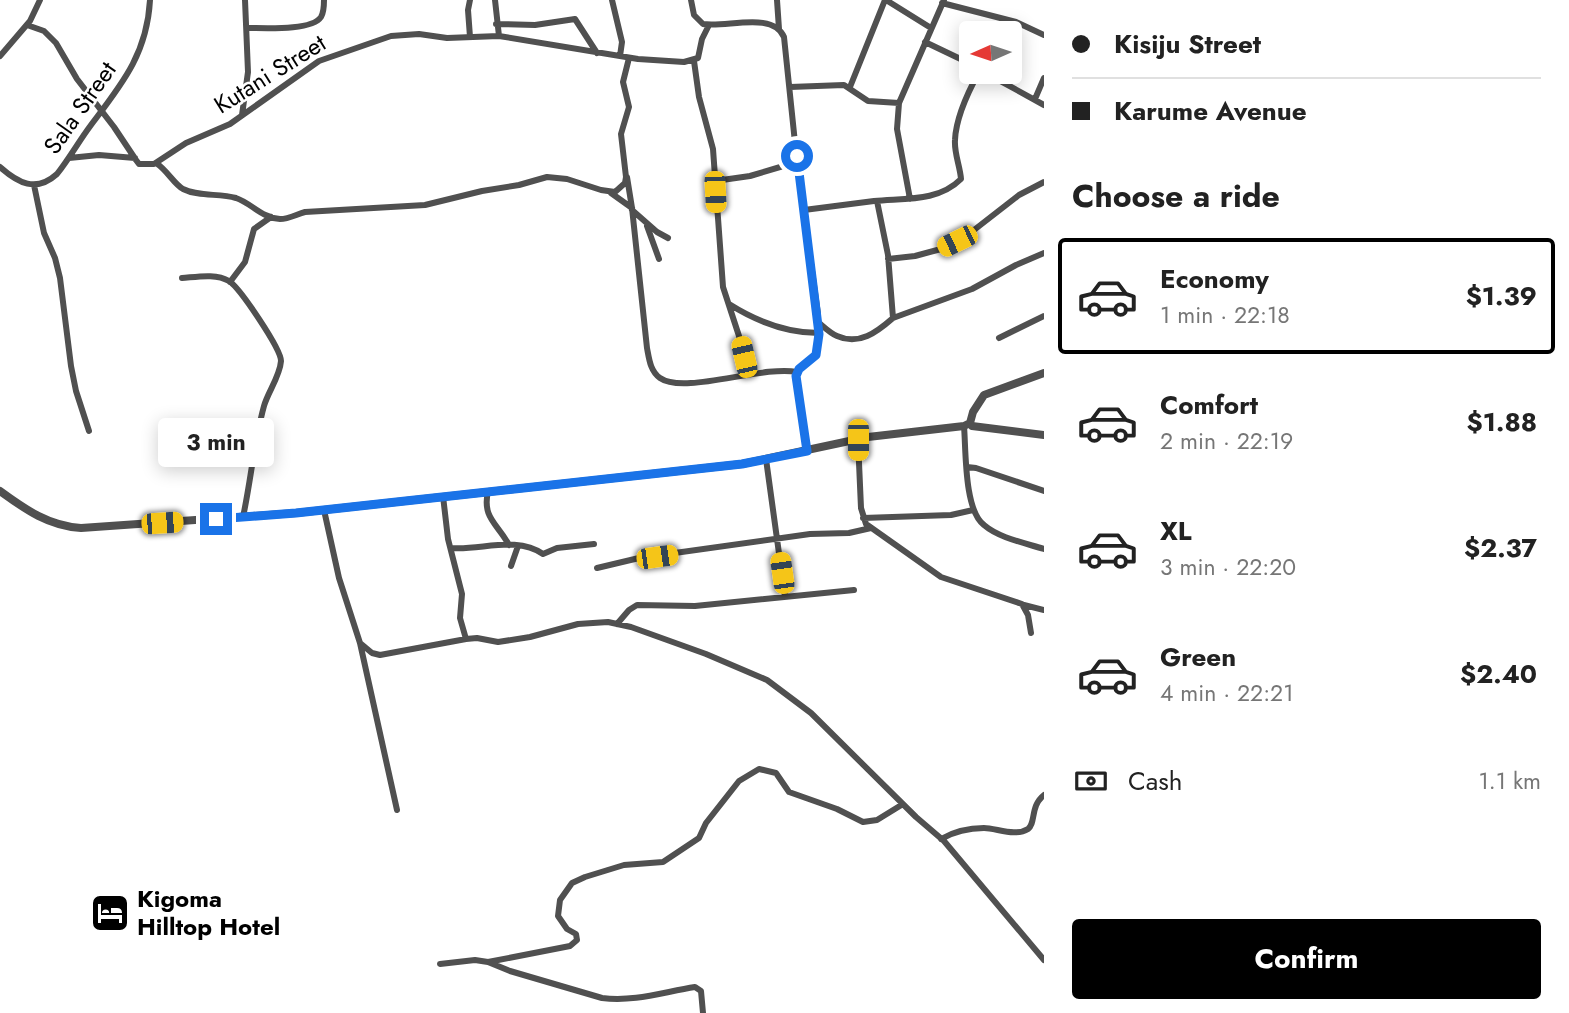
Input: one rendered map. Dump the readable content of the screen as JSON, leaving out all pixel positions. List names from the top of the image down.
{
  "streets": {
    "street": ["Kutani Street", "Sala Street"]
  },
  "places": {
    "hotel": ["Kigoma Hilltop Hotel"]
  },
  "north": "left",
  "page": {
    "banner": ["Kisiju Street", "Karume Avenue"],
    "heading": "Choose a ride",
    "list": [
      {
        "name": "Economy",
        "note": "1 min · 22:18",
        "value": "$1.39"
      },
      {
        "name": "Comfort",
        "note": "2 min · 22:19",
        "value": "$1.88"
      },
      {
        "name": "XL",
        "note": "3 min · 22:20",
        "value": "$2.37"
      },
      {
        "name": "Green",
        "note": "4 min · 22:21",
        "value": "$2.40"
      }
    ],
    "bubble": "3 min",
    "pay": ["Cash", "1.1 km"],
    "buttons": "Confirm"
  }
}
